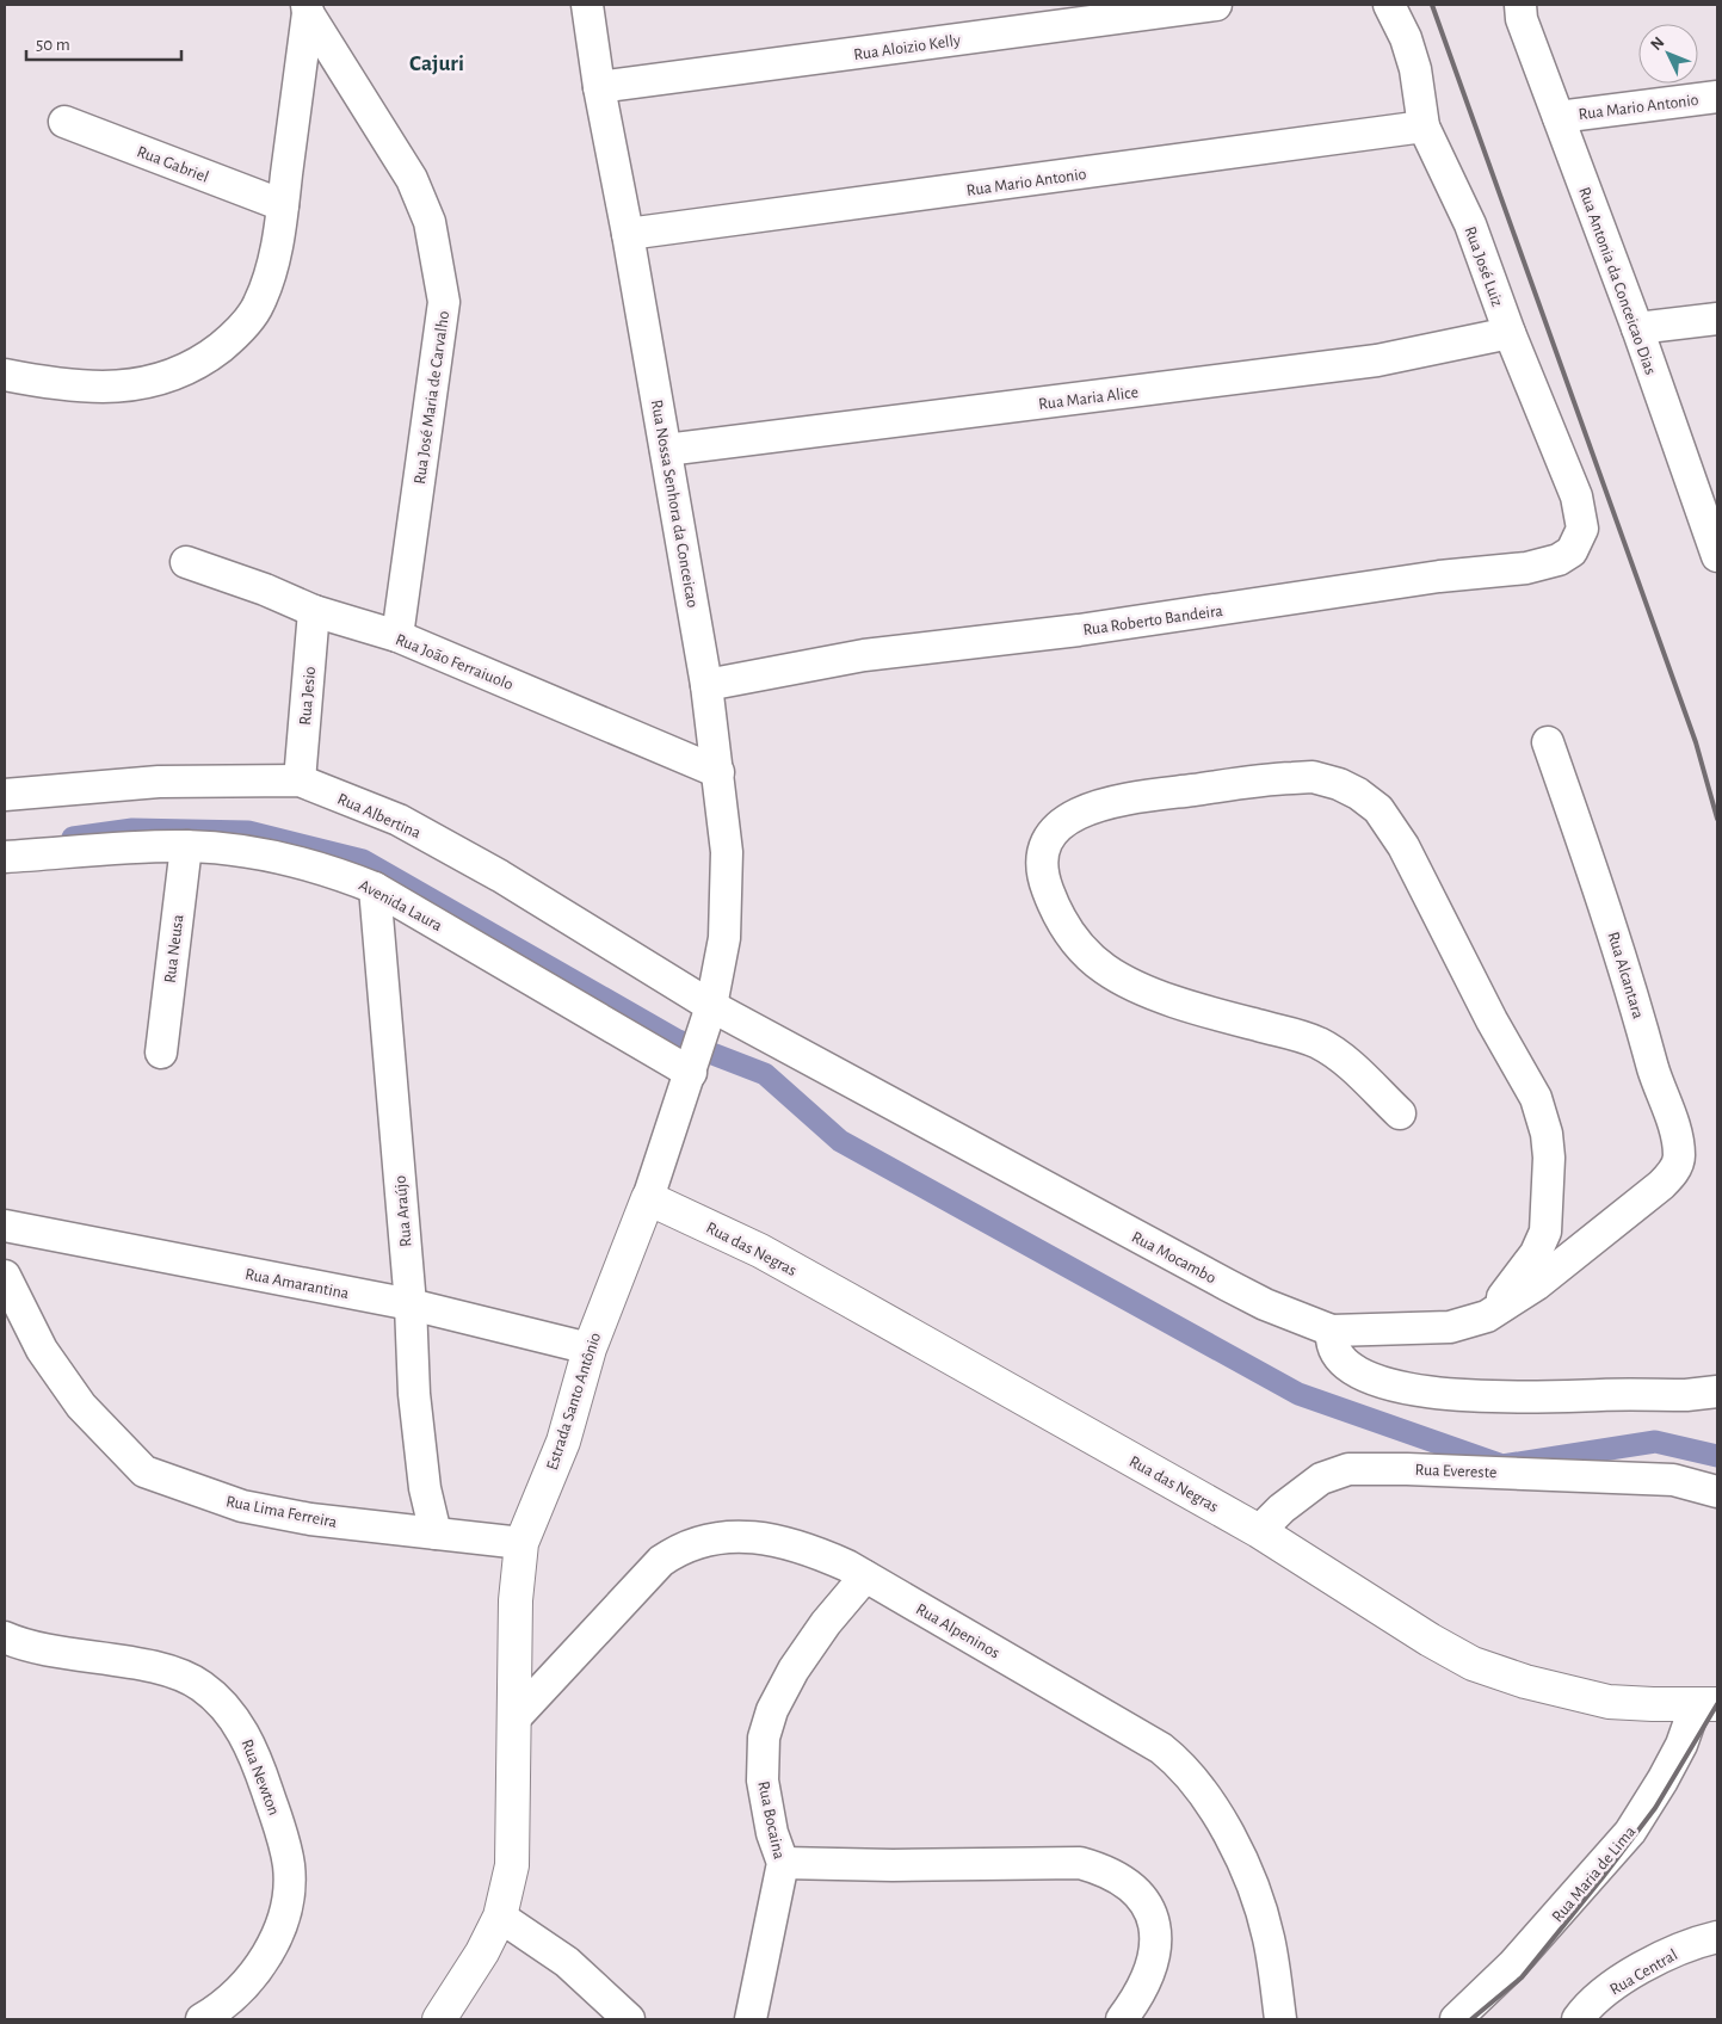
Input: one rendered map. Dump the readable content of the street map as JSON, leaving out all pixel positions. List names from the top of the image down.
{
  "streets": {
    "main road": ["Rua das Negras", "Estrada Santo Antônio"],
    "street": [
      "Rua Aloizio Kelly",
      "Rua Mario Antonio",
      "Rua Gabriel",
      "Rua José Luiz",
      "Rua Antonia da Conceicao Dias",
      "Rua José Maria de Carvalho",
      "Rua Maria Alice",
      "Rua Nossa Senhora da Conceicao",
      "Rua Roberto Bandeira",
      "Rua João Ferraiuolo",
      "Rua Jesio",
      "Rua Albertina",
      "Avenida Laura",
      "Rua Neusa",
      "Rua Alcantara",
      "Rua Araújo",
      "Rua Mocambo",
      "Rua Amarantina",
      "Rua Evereste",
      "Rua Lima Ferreira",
      "Rua Alpeninos",
      "Rua Newton",
      "Rua Bocaina",
      "Rua Maria de Lima",
      "Rua Central"
    ]
  },
  "crossings": [
    ["Rua Aloizio Kelly", "Rua Nossa Senhora da Conceicao"],
    ["Rua Mario Antonio", "Rua José Luiz"],
    ["Rua Mario Antonio", "Rua Antonia da Conceicao Dias"],
    ["Rua Mario Antonio", "Rua Nossa Senhora da Conceicao"],
    ["Rua Gabriel", "Rua José Maria de Carvalho"],
    ["Rua José Luiz", "Rua Maria Alice"],
    ["Rua José Luiz", "Rua Roberto Bandeira"],
    ["Rua José Maria de Carvalho", "Rua João Ferraiuolo"],
    ["Rua Maria Alice", "Rua Nossa Senhora da Conceicao"],
    ["Rua Nossa Senhora da Conceicao", "Rua Roberto Bandeira"],
    ["Rua Nossa Senhora da Conceicao", "Rua João Ferraiuolo"],
    ["Rua Nossa Senhora da Conceicao", "Rua Albertina"],
    ["Rua Nossa Senhora da Conceicao", "Rua Mocambo"],
    ["Rua Nossa Senhora da Conceicao", "Estrada Santo Antônio"],
    ["Rua João Ferraiuolo", "Rua Jesio"],
    ["Rua Jesio", "Rua Albertina"],
    ["Rua Albertina", "Rua Mocambo"],
    ["Rua Albertina", "Estrada Santo Antônio"],
    ["Avenida Laura", "Rua Neusa"],
    ["Avenida Laura", "Rua Araújo"],
    ["Avenida Laura", "Estrada Santo Antônio"],
    ["Rua Alcantara", "Rua Mocambo"],
    ["Rua Araújo", "Rua Amarantina"],
    ["Rua Araújo", "Rua Lima Ferreira"],
    ["Rua das Negras", "Estrada Santo Antônio"],
    ["Rua das Negras", "Rua Evereste"],
    ["Rua das Negras", "Rua Maria de Lima"],
    ["Rua Mocambo", "Estrada Santo Antônio"],
    ["Rua Amarantina", "Estrada Santo Antônio"],
    ["Estrada Santo Antônio", "Rua Lima Ferreira"],
    ["Estrada Santo Antônio", "Rua Alpeninos"],
    ["Rua Alpeninos", "Rua Bocaina"]
  ],
  "districts": ["Cajuri"],
  "scale_bar": "50 m",
  "north": "top left"
}
